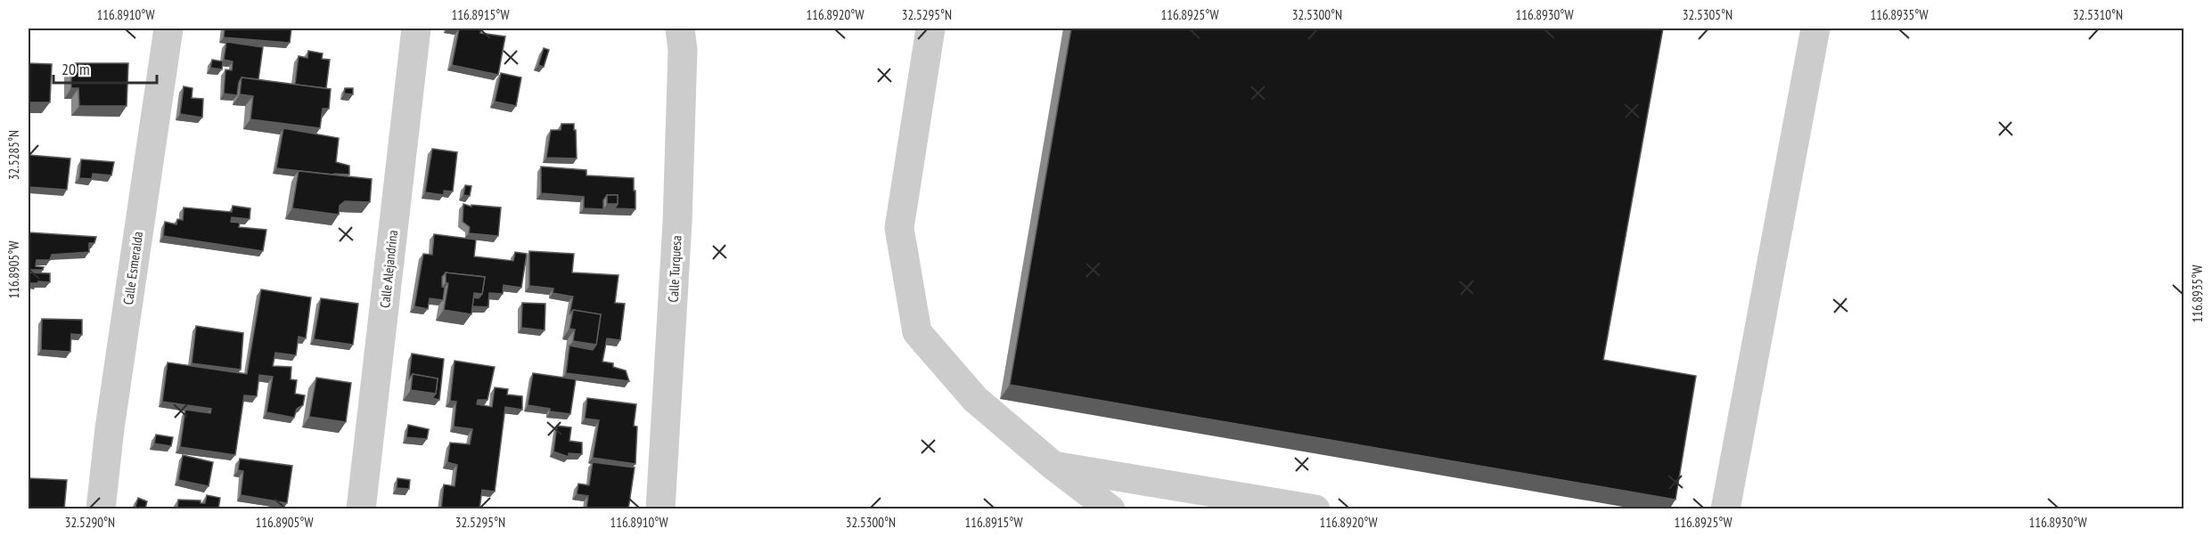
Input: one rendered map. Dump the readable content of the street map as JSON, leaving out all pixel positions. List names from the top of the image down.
{
  "streets": {
    "street": ["Calle Esmeralda", "Calle Alejandrina", "Calle Turquesa"]
  },
  "scale_bar": "20 m",
  "coordinates": [
    "116.8910°W",
    "116.8915°W",
    "116.8920°W",
    "32.5295°N",
    "116.8925°W",
    "32.5300°N",
    "116.8930°W",
    "32.5305°N",
    "116.8935°W",
    "32.5310°N",
    "32.5285°N",
    "116.8905°W",
    "32.5290°N"
  ]
}
